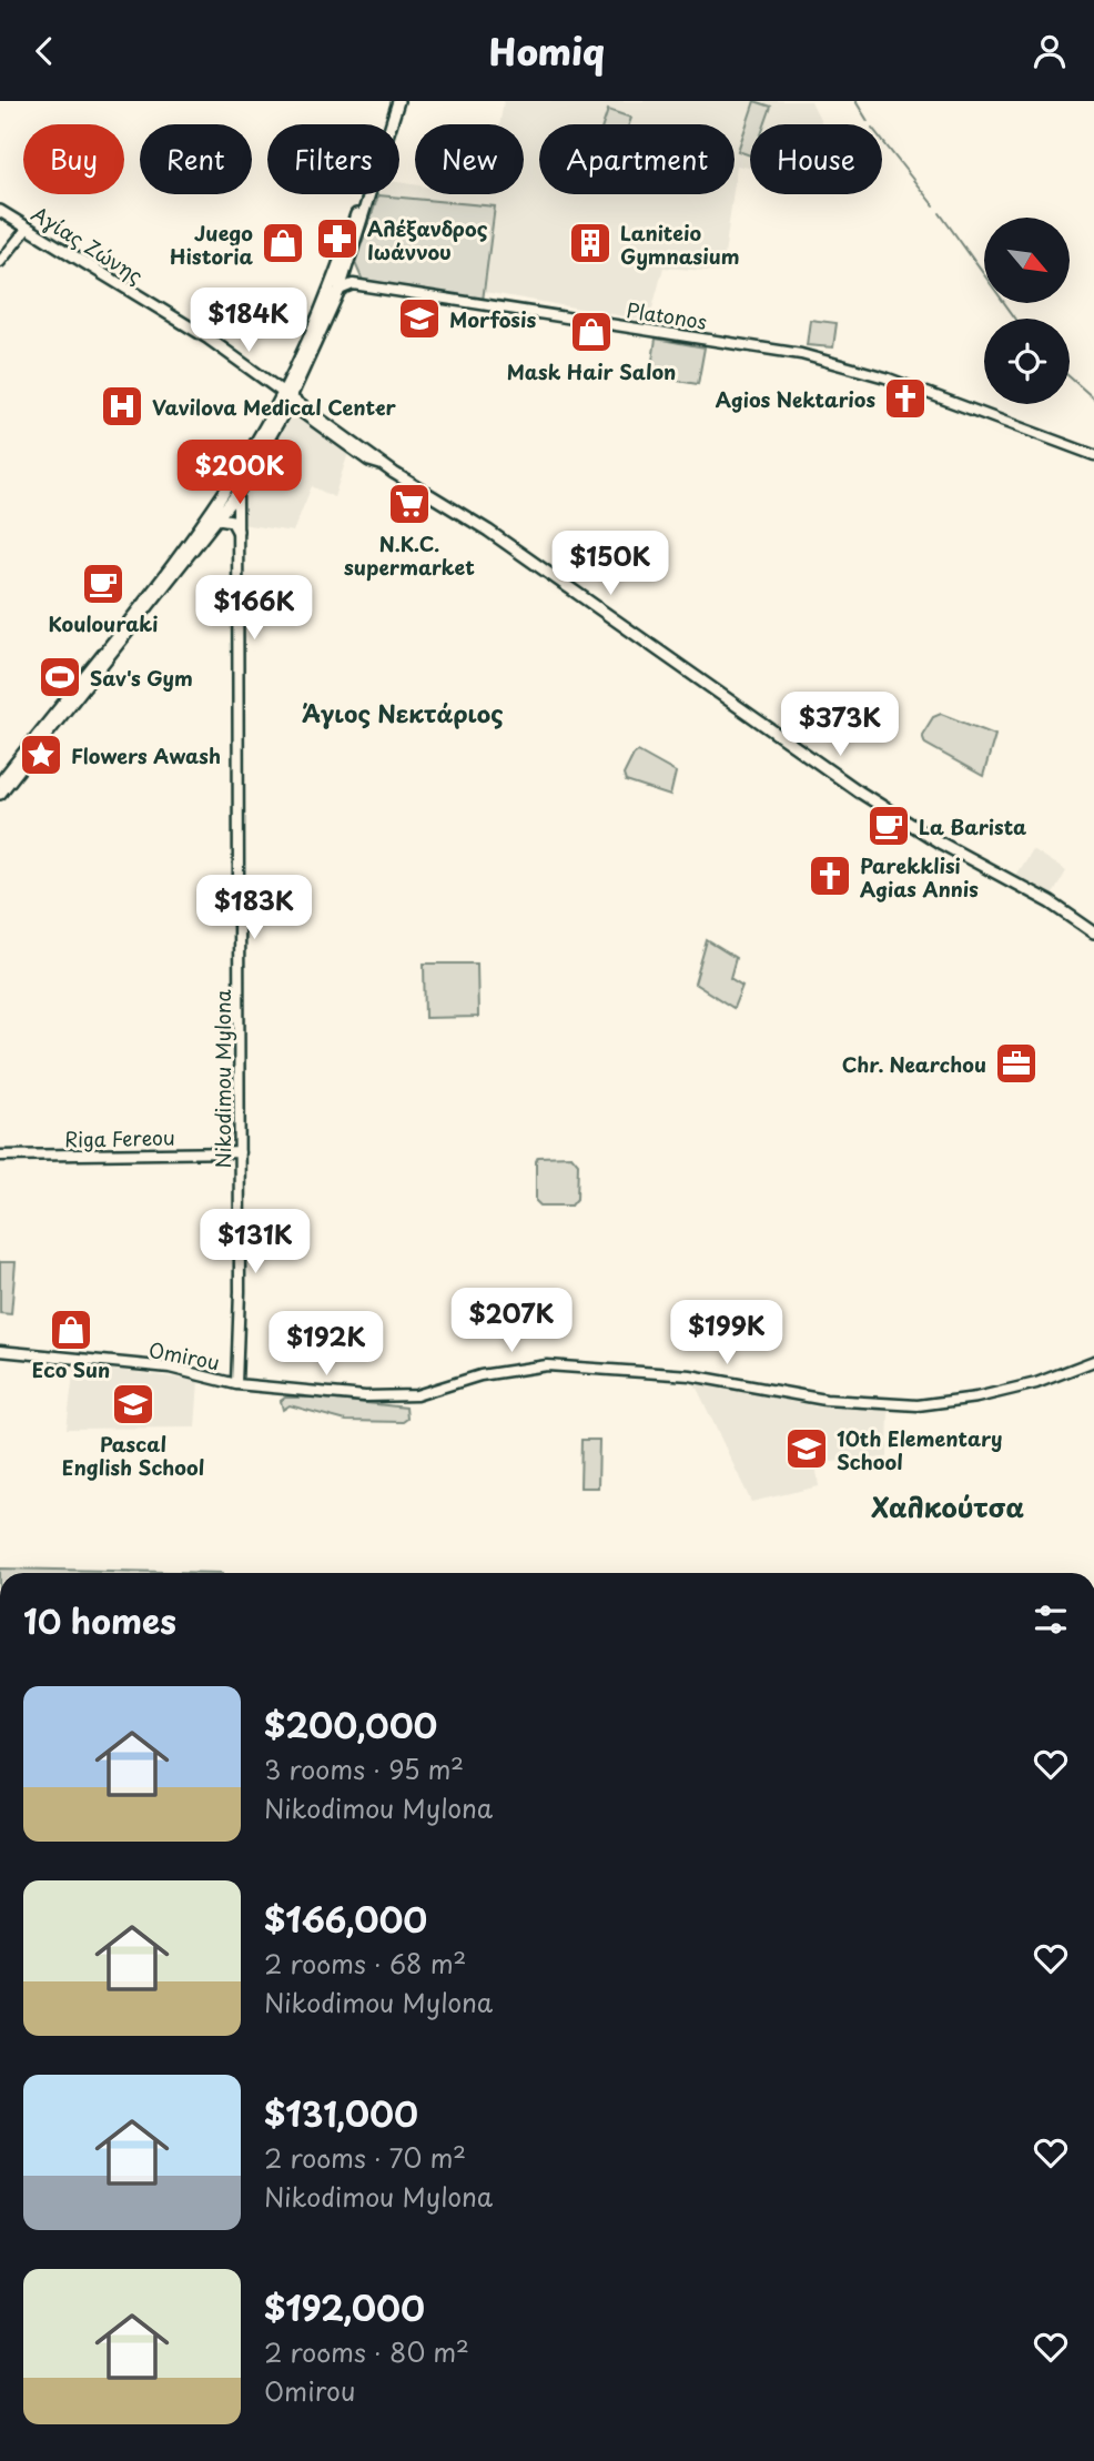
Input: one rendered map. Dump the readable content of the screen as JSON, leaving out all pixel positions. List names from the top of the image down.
{
  "streets": {
    "main road": ["Αγίας Ζώνης"],
    "street": [
      "Platonos",
      "Nikodimou Mylona",
      "Riga Fereou",
      "Omirou"
    ]
  },
  "crossings": [
    ["Nikodimou Mylona", "Riga Fereou"],
    ["Nikodimou Mylona", "Omirou"]
  ],
  "districts": ["Άγιος Νεκτάριος", "Χαλκούτσα"],
  "places": {
    "pharmacy": ["Αλέξανδρος Ιωάννου"],
    "shop": ["Juego Historia", "Mask Hair Salon", "Eco Sun"],
    "building": ["Laniteio Gymnasium"],
    "school or university": ["Morfosis", "Pascal English School", "10th Elementary School"],
    "church": ["Agios Nektarios", "Parekklisi Agias Annis"],
    "hospital": ["Vavilova Medical Center"],
    "supermarket": ["N.K.C. supermarket"],
    "cafe": ["Koulouraki", "La Barista"],
    "sports": ["Sav's Gym"],
    "place": ["Flowers Awash"],
    "office": ["Chr. Nearchou"]
  },
  "north": "bottom right",
  "page": {
    "header": "Homiq",
    "chip": [
      "Buy",
      "Rent",
      "Filters",
      "New",
      "Apartment",
      "House"
    ],
    "price": [
      "$184K",
      "$200K",
      "$150K",
      "$166K",
      "$373K",
      "$183K",
      "$131K",
      "$207K",
      "$199K",
      "$192K"
    ],
    "heading": "10 homes",
    "list": [
      {
        "name": "$200,000",
        "note": "3 rooms · 95 m² · Nikodimou Mylona"
      },
      {
        "name": "$166,000",
        "note": "2 rooms · 68 m² · Nikodimou Mylona"
      },
      {
        "name": "$131,000",
        "note": "2 rooms · 70 m² · Nikodimou Mylona"
      },
      {
        "name": "$192,000",
        "note": "2 rooms · 80 m² · Omirou"
      }
    ]
  }
}
